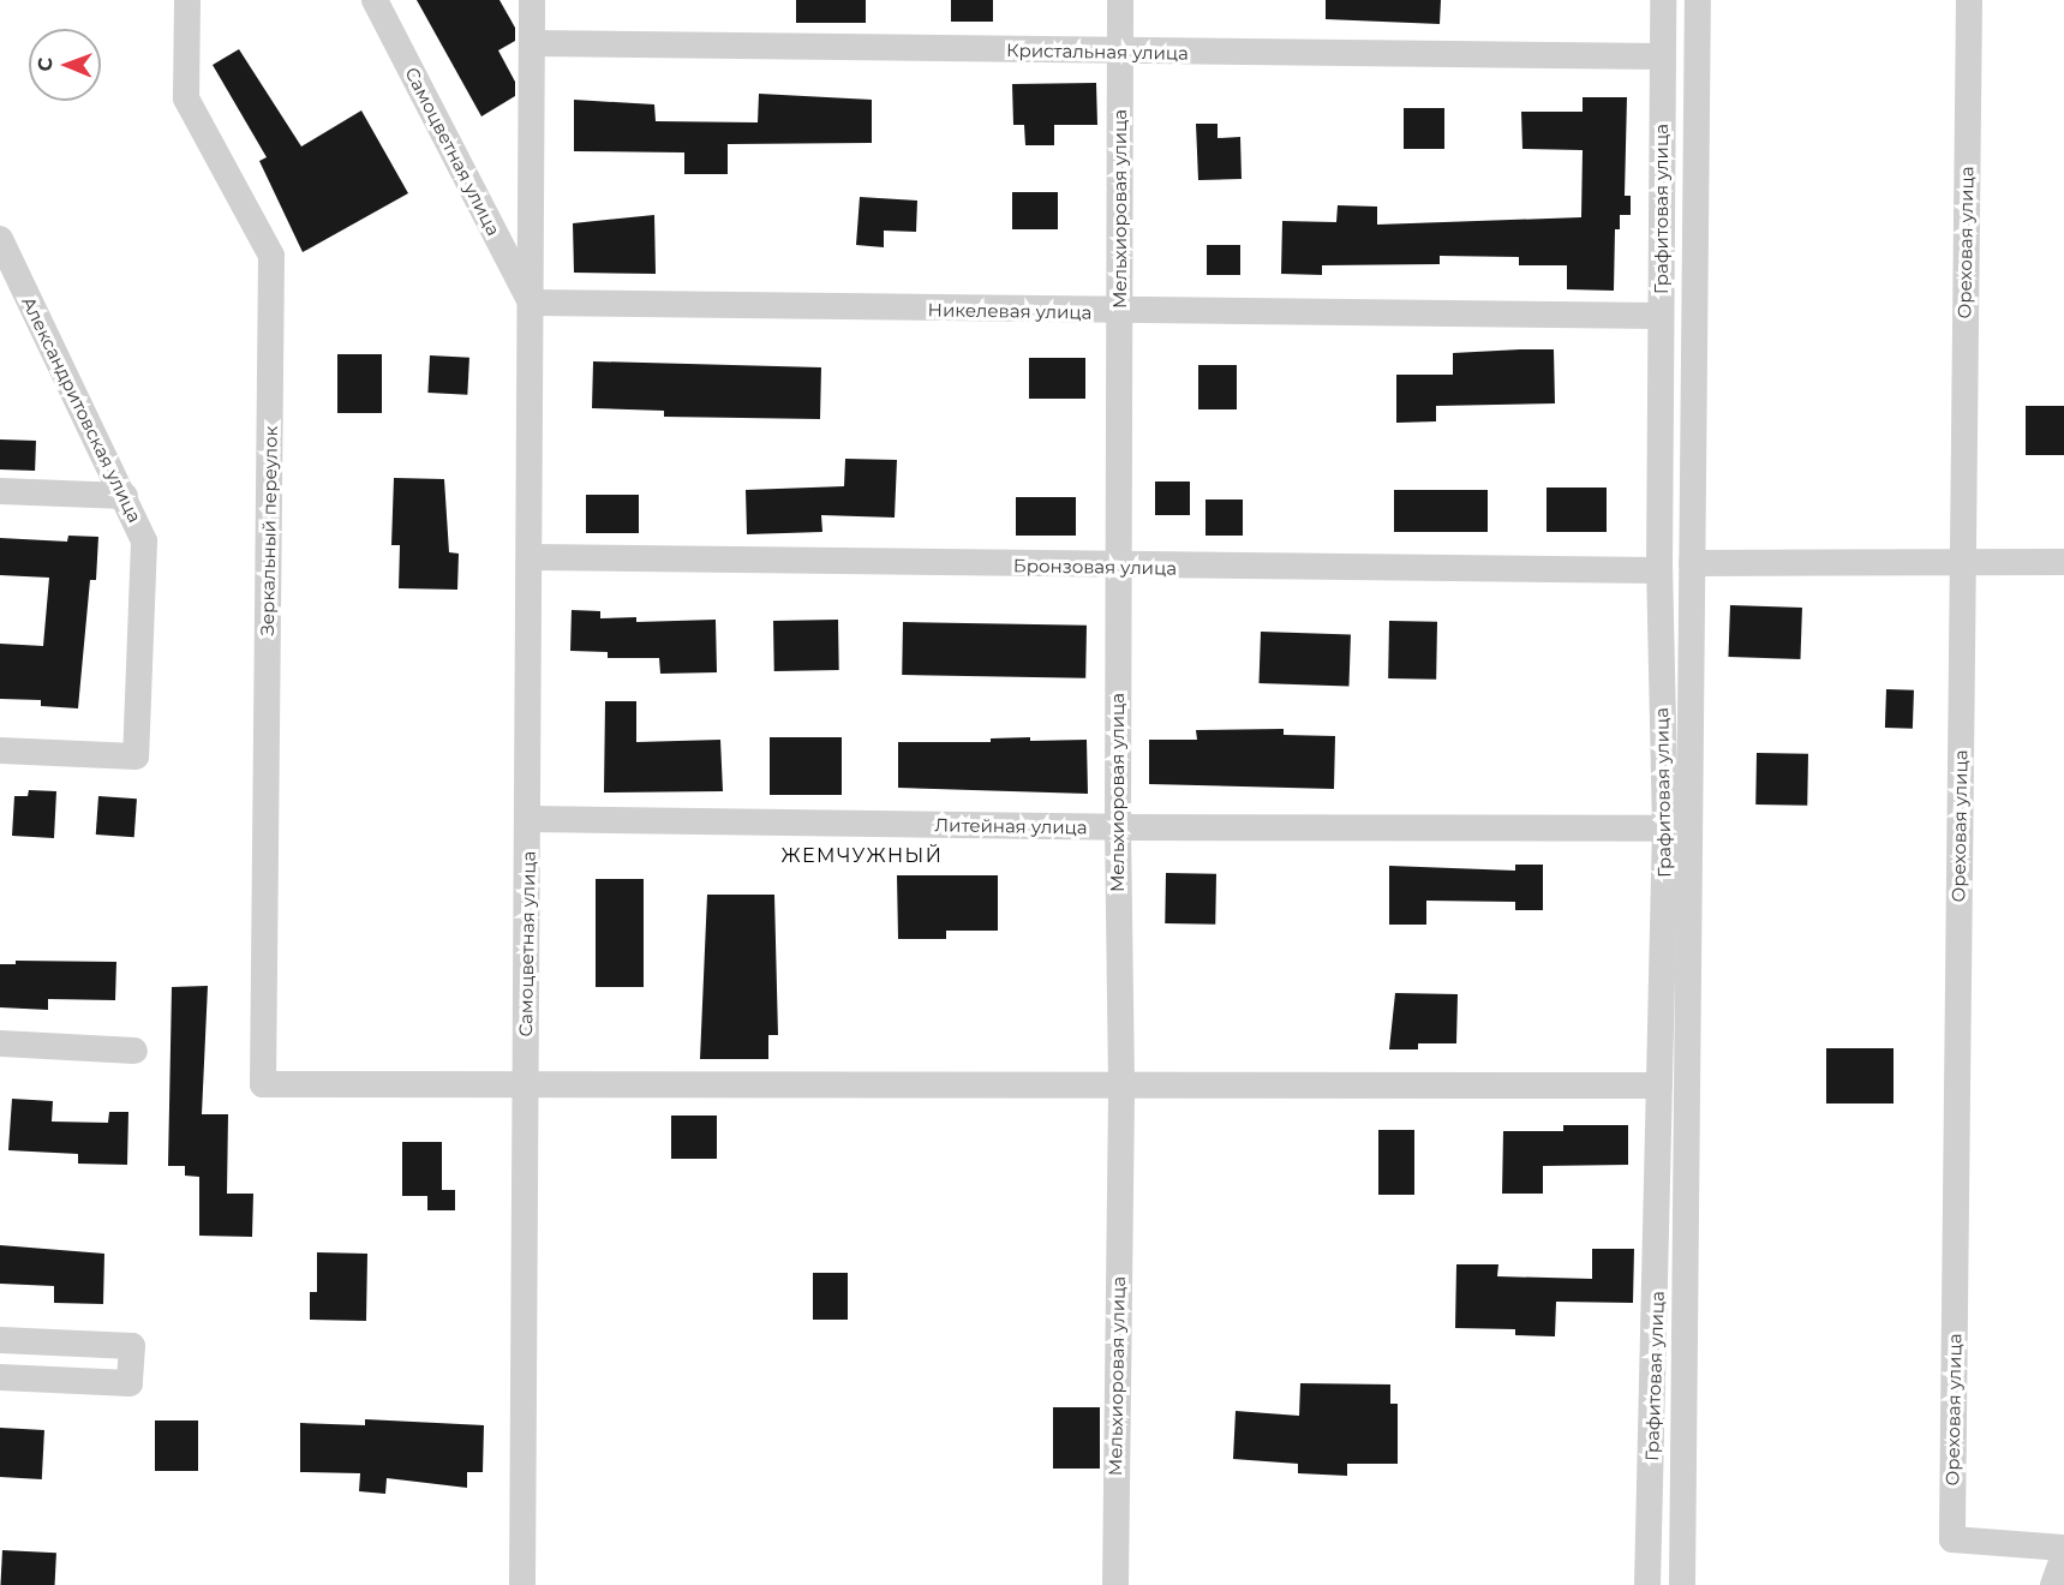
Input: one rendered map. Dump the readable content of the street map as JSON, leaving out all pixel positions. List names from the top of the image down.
{
  "streets": {
    "street": [
      "Кристальная улица",
      "Самоцветная улица",
      "Мельхиоровая улица",
      "Графитовая улица",
      "Ореховая улица",
      "Никелевая улица",
      "Александритовская улица",
      "Зеркальный переулок",
      "Бронзовая улица",
      "Литейная улица"
    ]
  },
  "crossings": [
    ["Кристальная улица", "Самоцветная улица"],
    ["Кристальная улица", "Мельхиоровая улица"],
    ["Кристальная улица", "Графитовая улица"],
    ["Самоцветная улица", "Никелевая улица"],
    ["Самоцветная улица", "Зеркальный переулок"],
    ["Самоцветная улица", "Бронзовая улица"],
    ["Самоцветная улица", "Литейная улица"],
    ["Мельхиоровая улица", "Никелевая улица"],
    ["Мельхиоровая улица", "Бронзовая улица"],
    ["Мельхиоровая улица", "Литейная улица"],
    ["Графитовая улица", "Никелевая улица"],
    ["Графитовая улица", "Бронзовая улица"],
    ["Графитовая улица", "Литейная улица"]
  ],
  "districts": ["ЖЕМЧУЖНЫЙ"],
  "north": "left"
}
